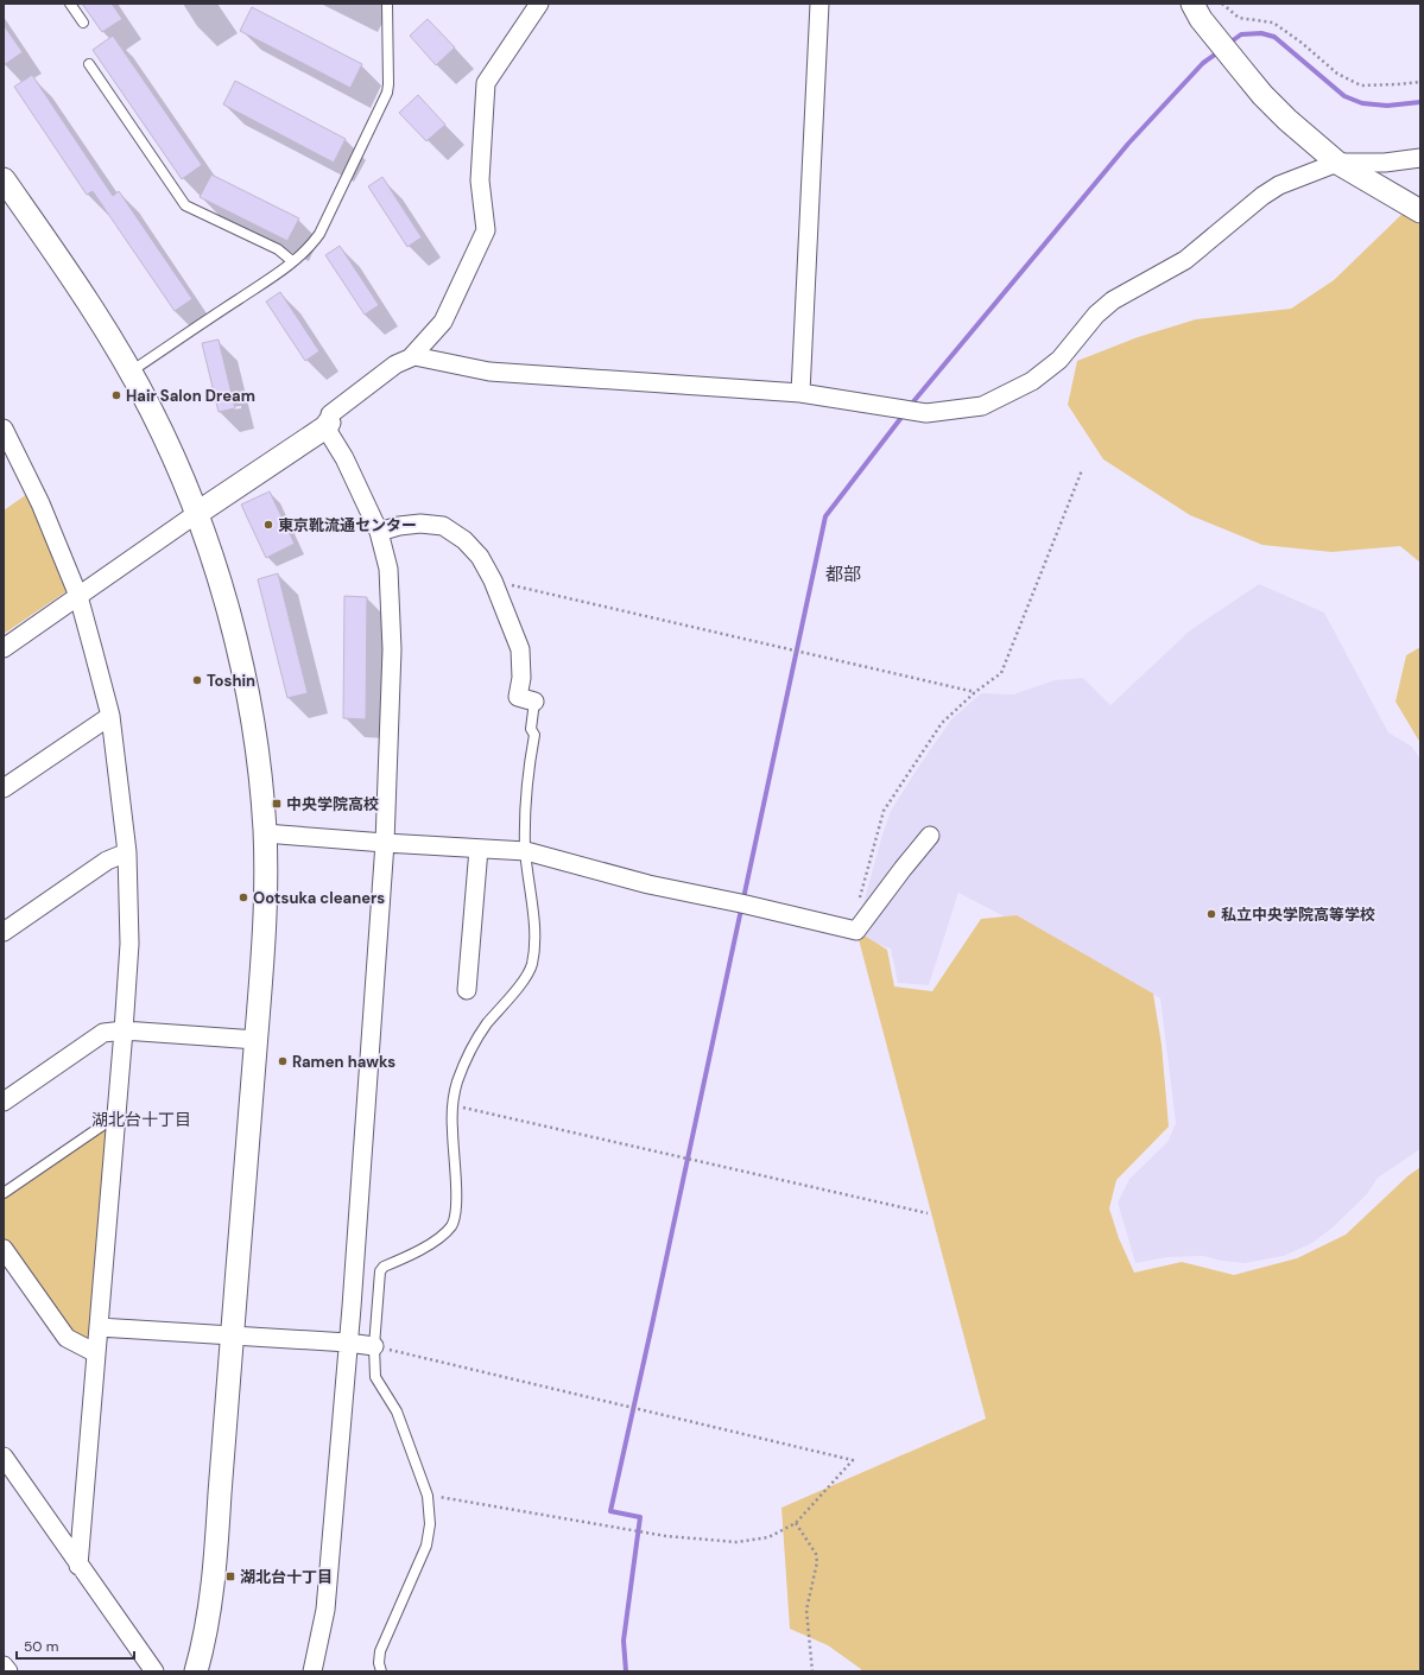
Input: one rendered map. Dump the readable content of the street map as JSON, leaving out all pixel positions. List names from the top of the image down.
{
  "districts": ["都部", "湖北台十丁目"],
  "places": {
    "other": [
      "Hair Salon Dream",
      "東京靴流通センター",
      "Toshin",
      "Ootsuka cleaners",
      "私立中央学院高等学校",
      "Ramen hawks"
    ],
    "transit": ["中央学院高校", "湖北台十丁目"]
  },
  "scale_bar": "50 m"
}
